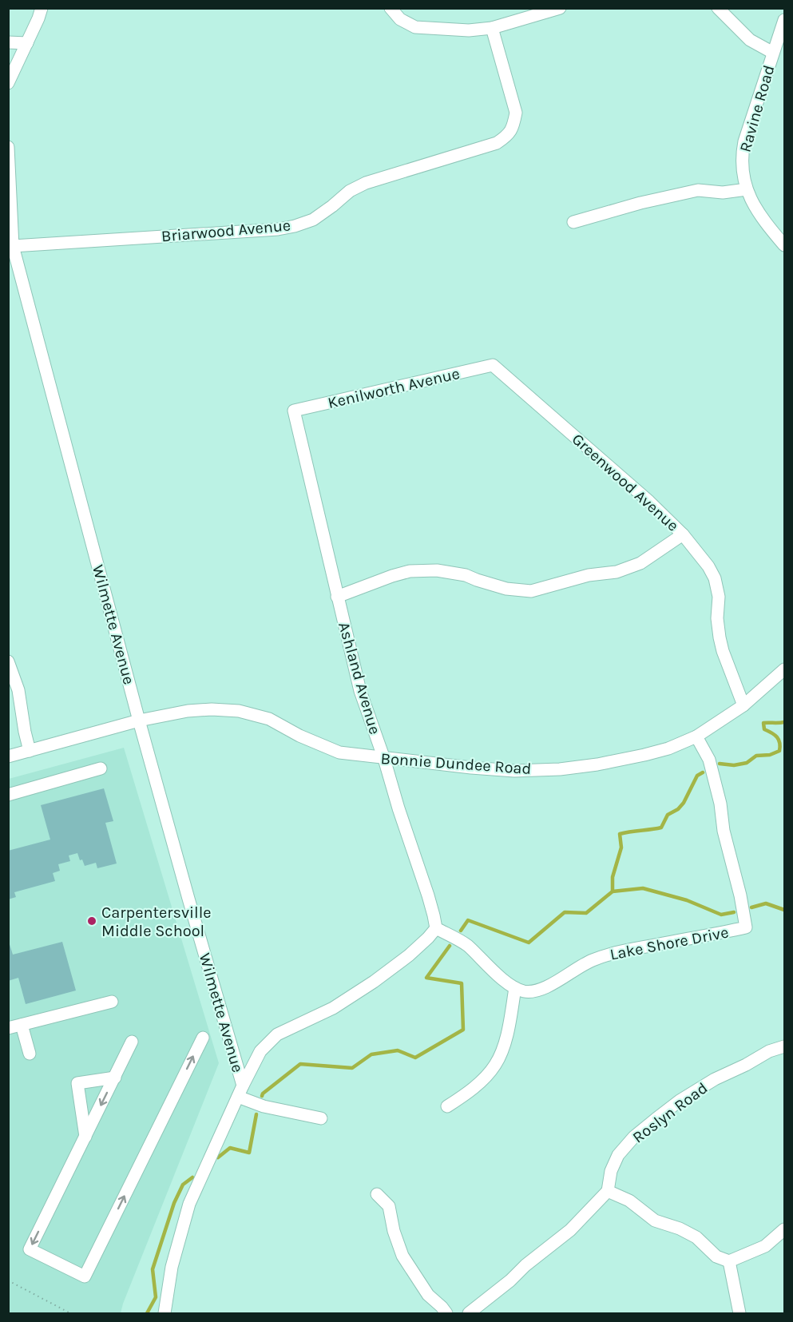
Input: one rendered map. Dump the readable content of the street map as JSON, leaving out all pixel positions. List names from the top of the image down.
{
  "streets": {
    "street": [
      "Ravine Road",
      "Briarwood Avenue",
      "Kenilworth Avenue",
      "Greenwood Avenue",
      "Wilmette Avenue",
      "Ashland Avenue",
      "Bonnie Dundee Road",
      "Lake Shore Drive",
      "Roslyn Road"
    ]
  },
  "crossings": [
    ["Briarwood Avenue", "Wilmette Avenue"],
    ["Kenilworth Avenue", "Greenwood Avenue"],
    ["Kenilworth Avenue", "Ashland Avenue"],
    ["Greenwood Avenue", "Bonnie Dundee Road"],
    ["Wilmette Avenue", "Bonnie Dundee Road"],
    ["Ashland Avenue", "Bonnie Dundee Road"],
    ["Bonnie Dundee Road", "Lake Shore Drive"]
  ],
  "places": ["Carpentersville Middle School"]
}
